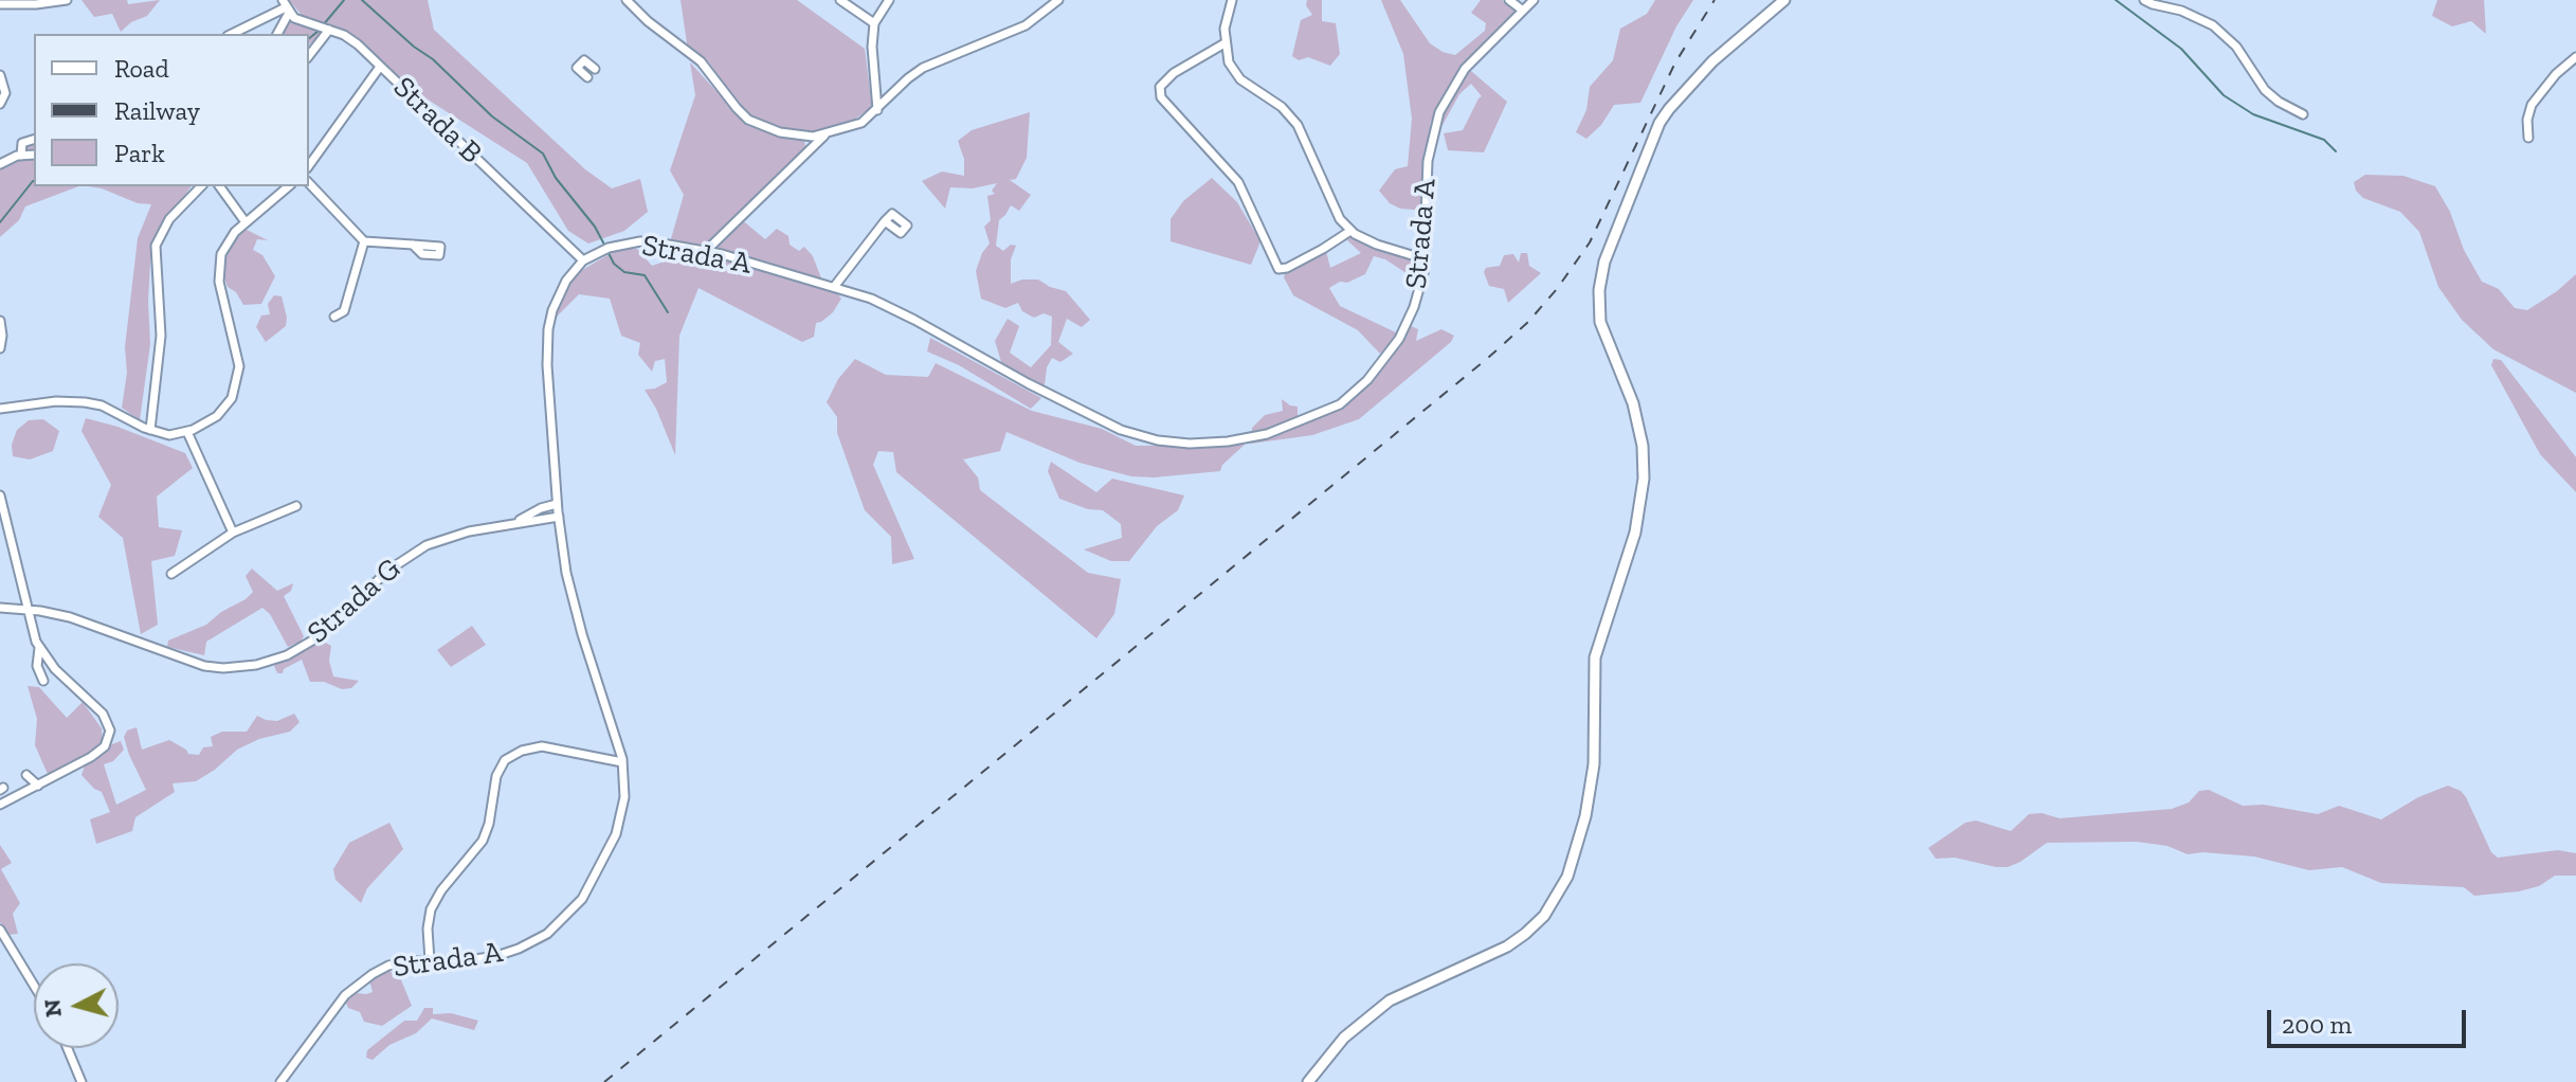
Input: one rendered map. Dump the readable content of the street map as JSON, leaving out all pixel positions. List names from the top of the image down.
{
  "streets": {
    "street": ["Strada B", "Strada A", "Strada G"]
  },
  "crossings": [
    ["Strada B", "Strada A"],
    ["Strada A", "Strada G"]
  ],
  "legend": ["Road", "Railway", "Park"],
  "scale_bar": "200 m",
  "north": "left"
}
